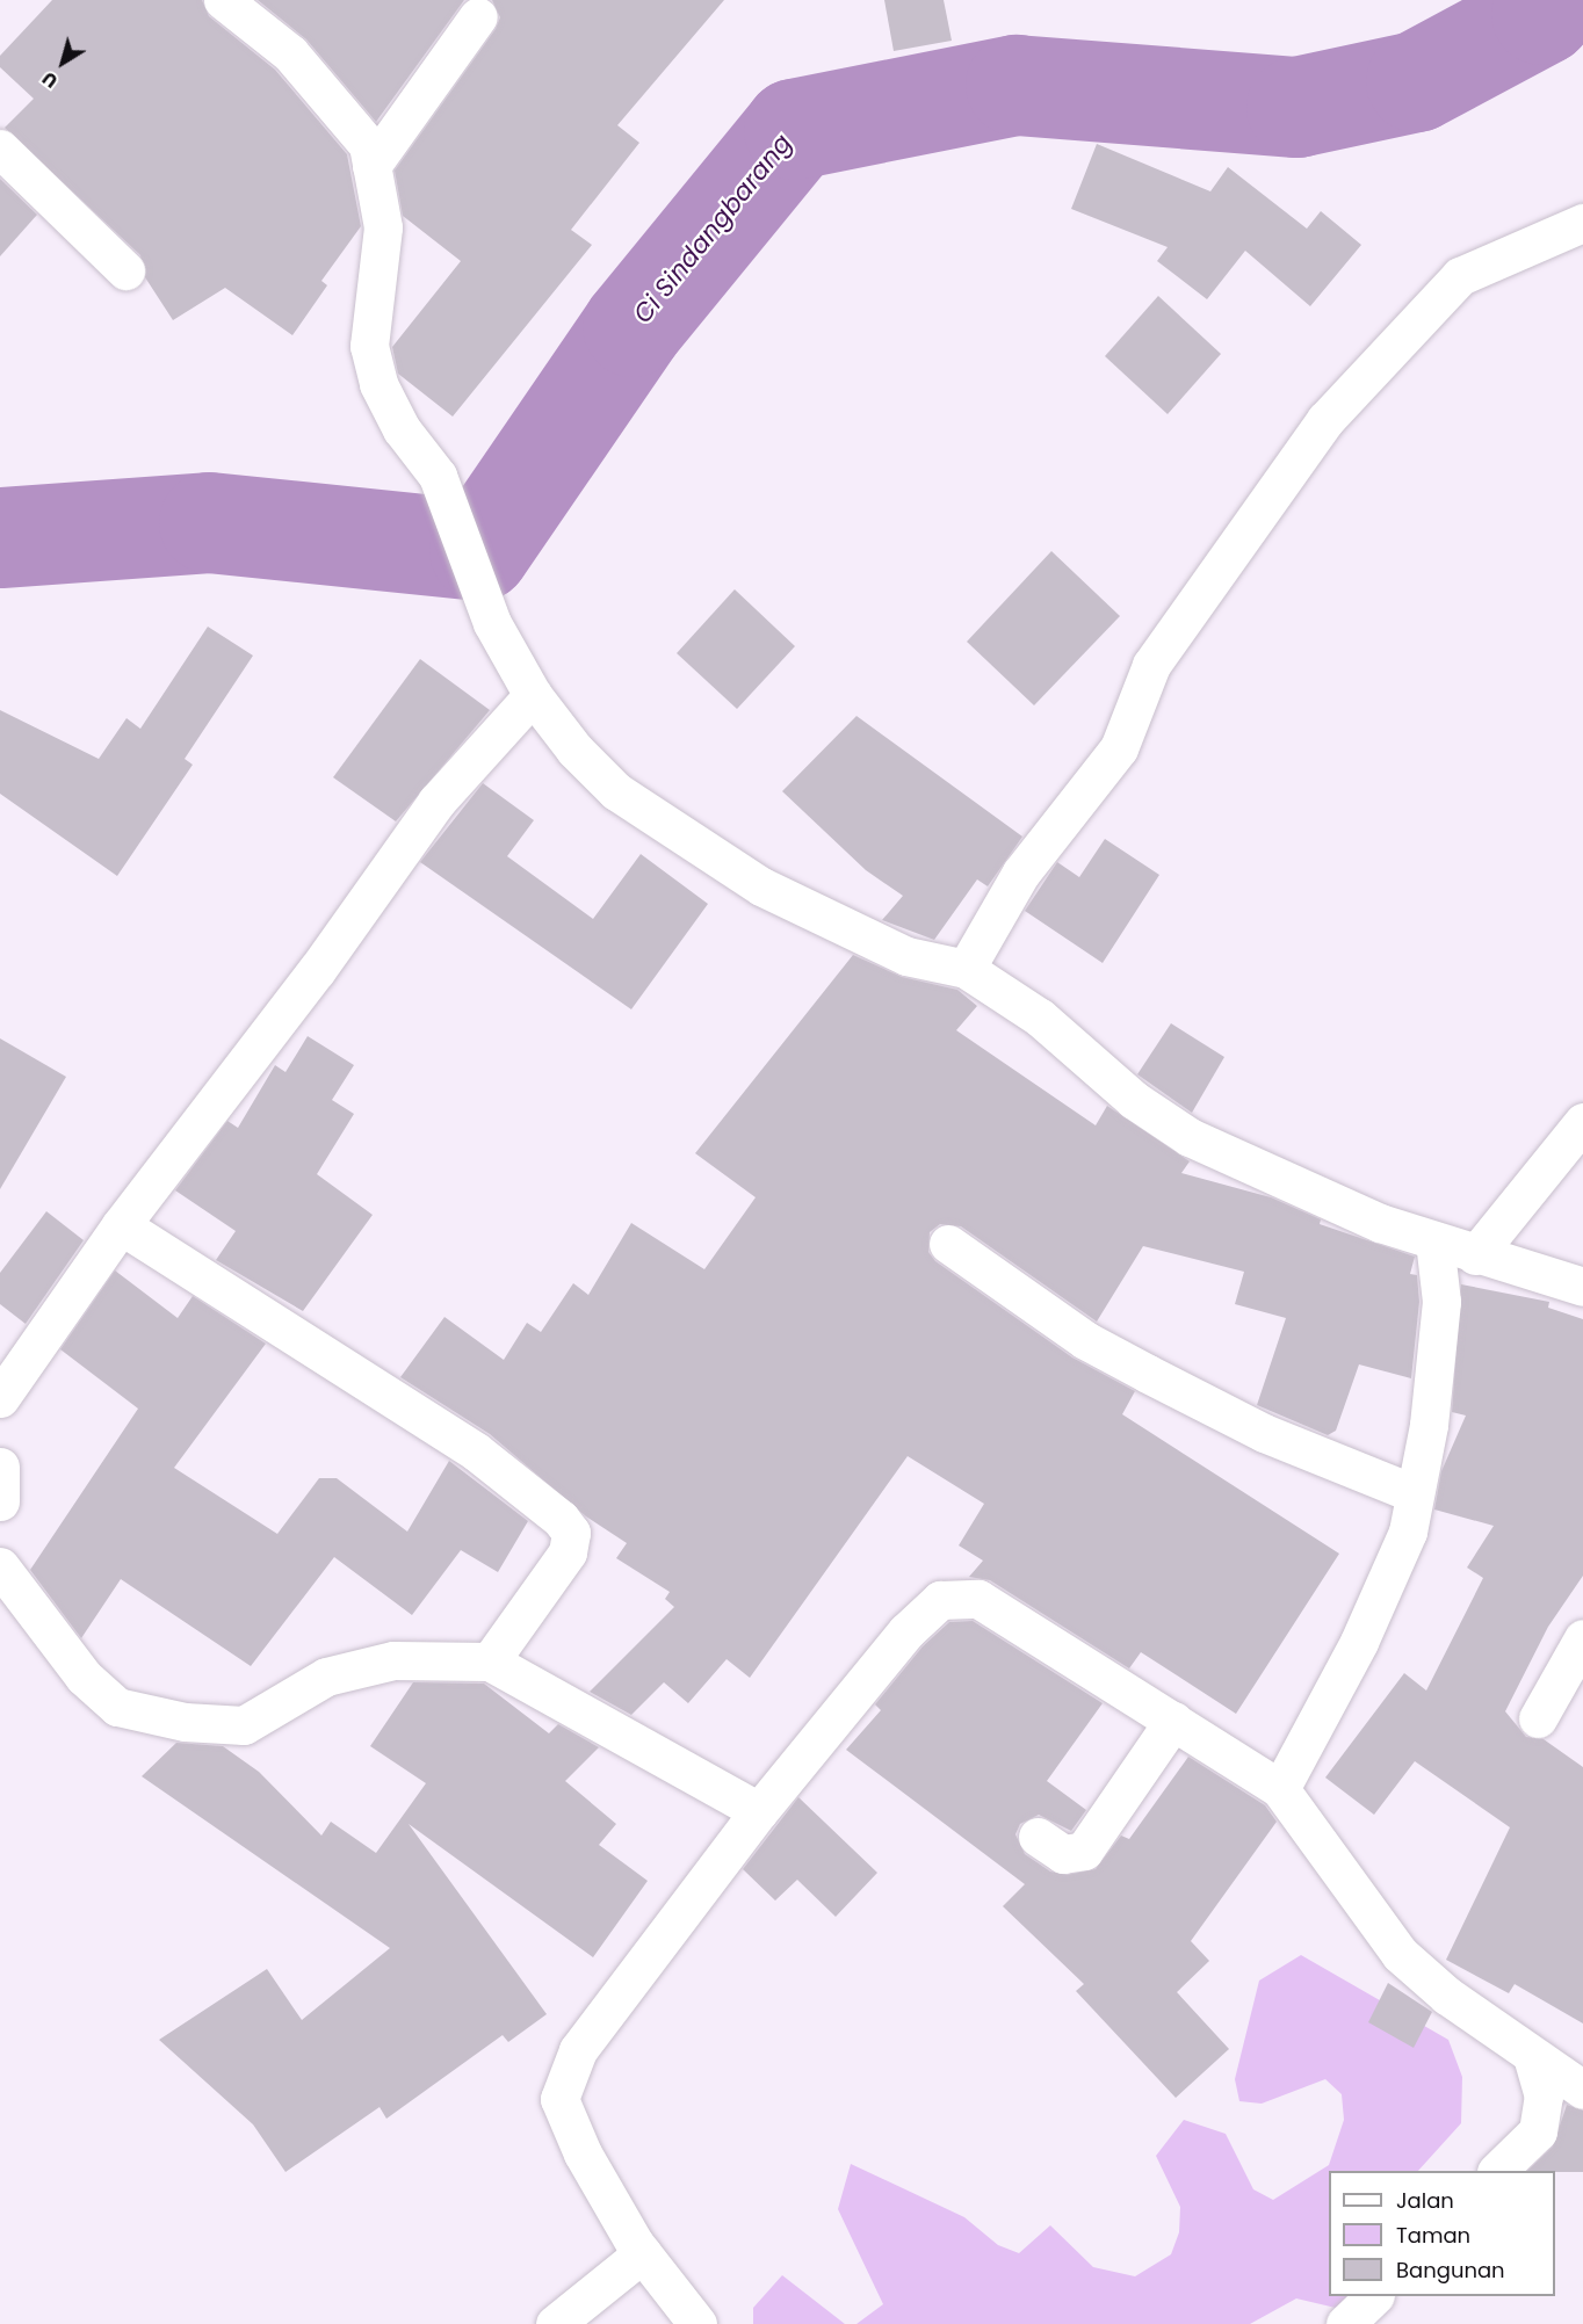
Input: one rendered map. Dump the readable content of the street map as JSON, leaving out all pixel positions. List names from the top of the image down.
{
  "water": ["Ci Sindangbarang"],
  "legend": ["Jalan", "Taman", "Bangunan"],
  "north": "bottom left"
}
